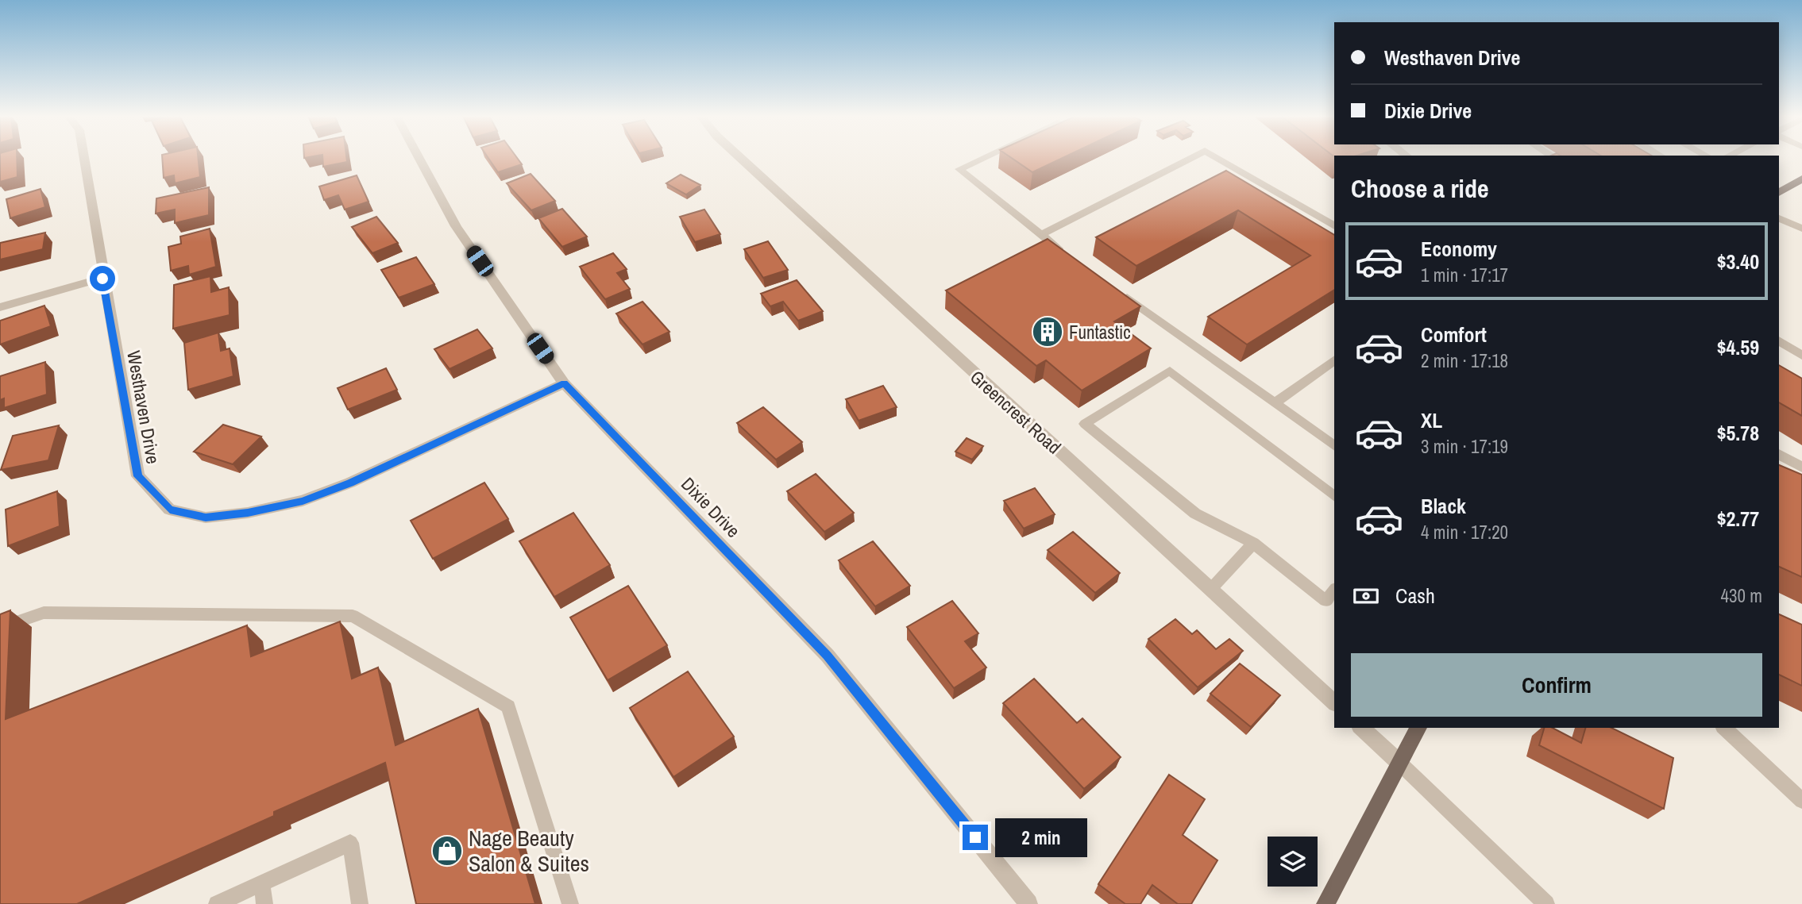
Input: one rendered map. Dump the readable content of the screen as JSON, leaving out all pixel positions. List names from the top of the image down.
{
  "streets": {
    "street": ["Westhaven Drive", "Greencrest Road", "Dixie Drive"]
  },
  "crossings": [
    ["Westhaven Drive", "Dixie Drive"]
  ],
  "places": {
    "building": ["Funtastic"],
    "shop": ["Nage Beauty Salon & Suites"]
  },
  "page": {
    "banner": ["Westhaven Drive", "Dixie Drive"],
    "heading": "Choose a ride",
    "list": [
      {
        "name": "Economy",
        "note": "1 min · 17:17",
        "value": "$3.40"
      },
      {
        "name": "Comfort",
        "note": "2 min · 17:18",
        "value": "$4.59"
      },
      {
        "name": "XL",
        "note": "3 min · 17:19",
        "value": "$5.78"
      },
      {
        "name": "Black",
        "note": "4 min · 17:20",
        "value": "$2.77"
      }
    ],
    "pay": ["Cash", "430 m"],
    "buttons": "Confirm",
    "bubble": "2 min"
  }
}
